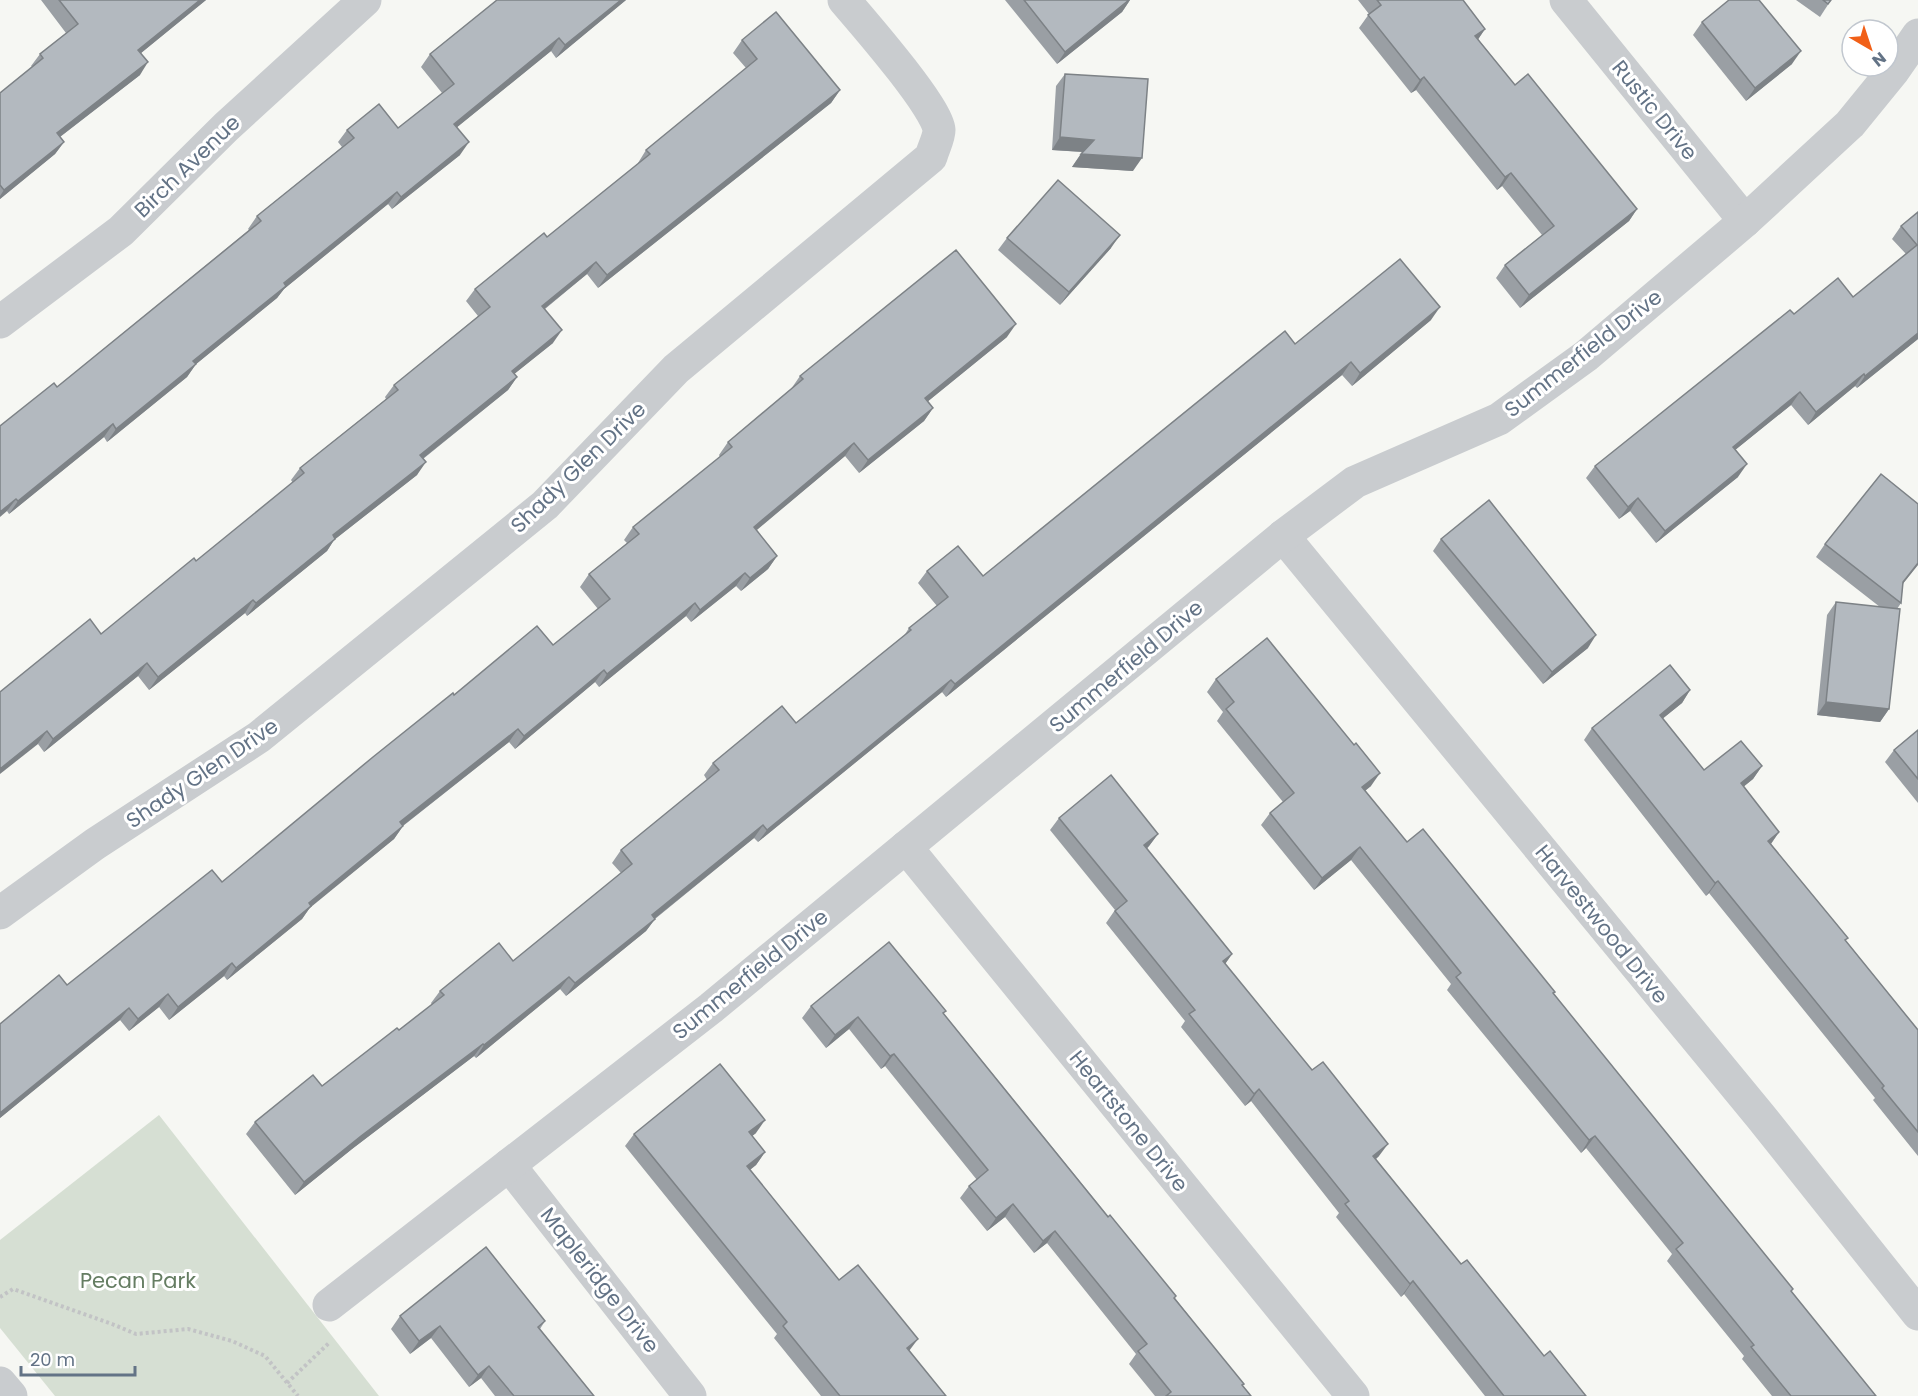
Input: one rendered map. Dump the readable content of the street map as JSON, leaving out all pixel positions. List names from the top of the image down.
{
  "streets": {
    "street": [
      "Rustic Drive",
      "Birch Avenue",
      "Summerfield Drive",
      "Shady Glen Drive",
      "Harvestwood Drive",
      "Heartstone Drive",
      "Mapleridge Drive"
    ]
  },
  "crossings": [
    ["Rustic Drive", "Summerfield Drive"],
    ["Summerfield Drive", "Harvestwood Drive"],
    ["Summerfield Drive", "Heartstone Drive"],
    ["Summerfield Drive", "Mapleridge Drive"]
  ],
  "parks": ["Pecan Park"],
  "scale_bar": "20 m",
  "north": "bottom right"
}
